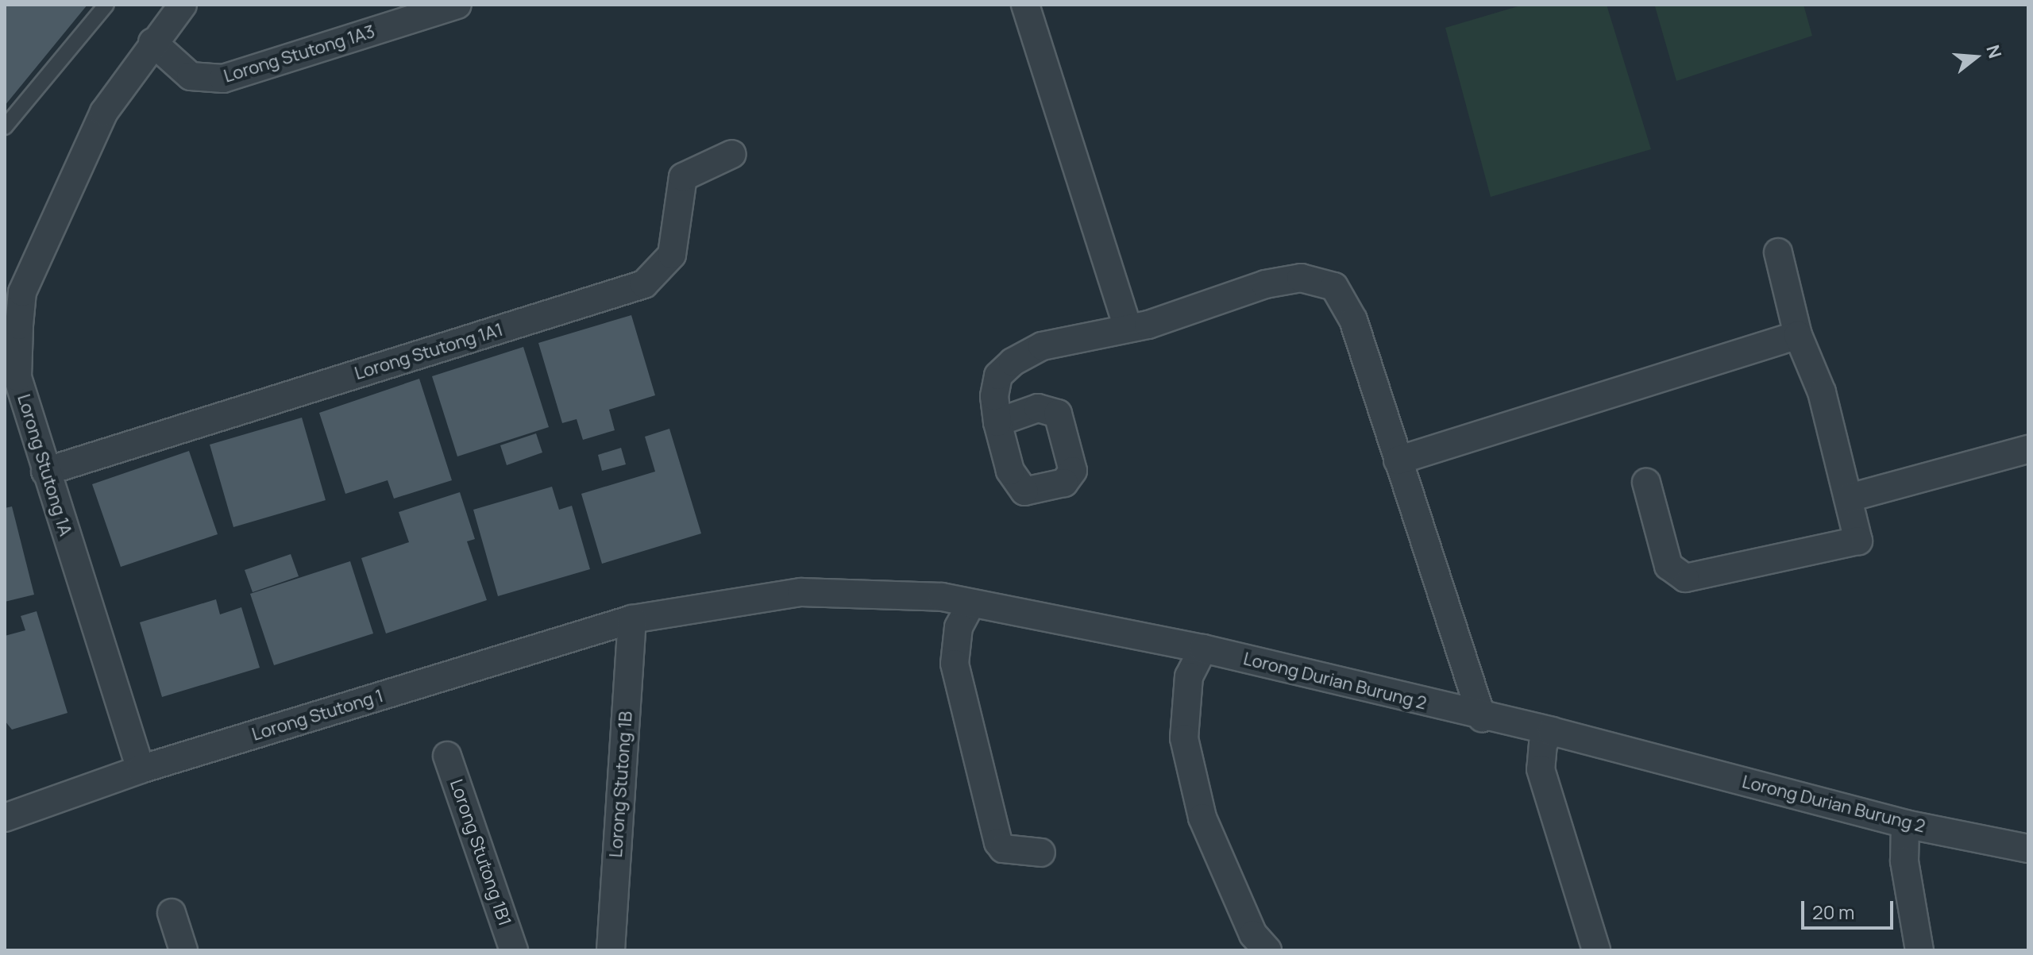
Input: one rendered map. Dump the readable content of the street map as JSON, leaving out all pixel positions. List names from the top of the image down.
{
  "streets": {
    "street": [
      "Lorong Stutong 1A3",
      "Lorong Stutong 1A1",
      "Lorong Stutong 1A",
      "Lorong Durian Burung 2",
      "Lorong Stutong 1",
      "Lorong Stutong 1B",
      "Lorong Stutong 1B1"
    ]
  },
  "crossings": [
    ["Lorong Stutong 1A3", "Lorong Stutong 1A"],
    ["Lorong Stutong 1A1", "Lorong Stutong 1A"],
    ["Lorong Stutong 1A", "Lorong Stutong 1"],
    ["Lorong Durian Burung 2", "Lorong Stutong 1"],
    ["Lorong Durian Burung 2", "Lorong Stutong 1B"],
    ["Lorong Stutong 1", "Lorong Stutong 1B"]
  ],
  "scale_bar": "20 m",
  "north": "right"
}
